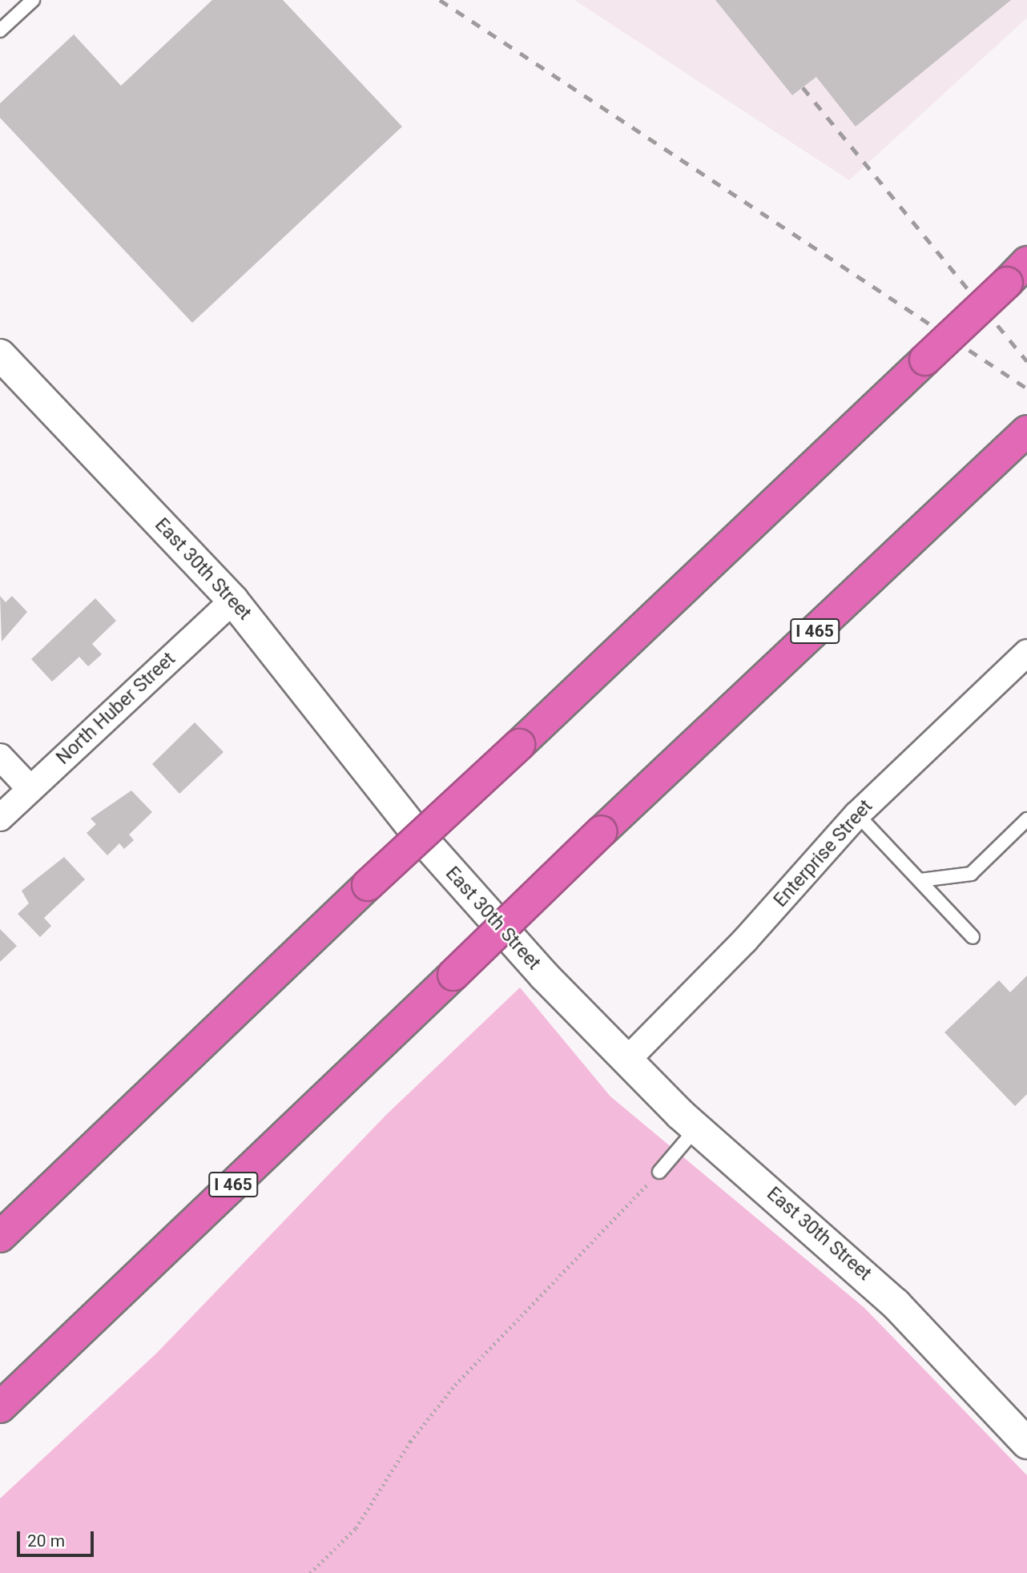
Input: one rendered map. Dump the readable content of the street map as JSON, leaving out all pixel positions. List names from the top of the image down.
{
  "streets": {
    "highway": ["I 465"],
    "main road": ["East 30th Street"],
    "street": ["North Huber Street", "Enterprise Street"]
  },
  "crossings": [
    ["East 30th Street", "North Huber Street"],
    ["East 30th Street", "Enterprise Street"]
  ],
  "scale_bar": "20 m"
}
